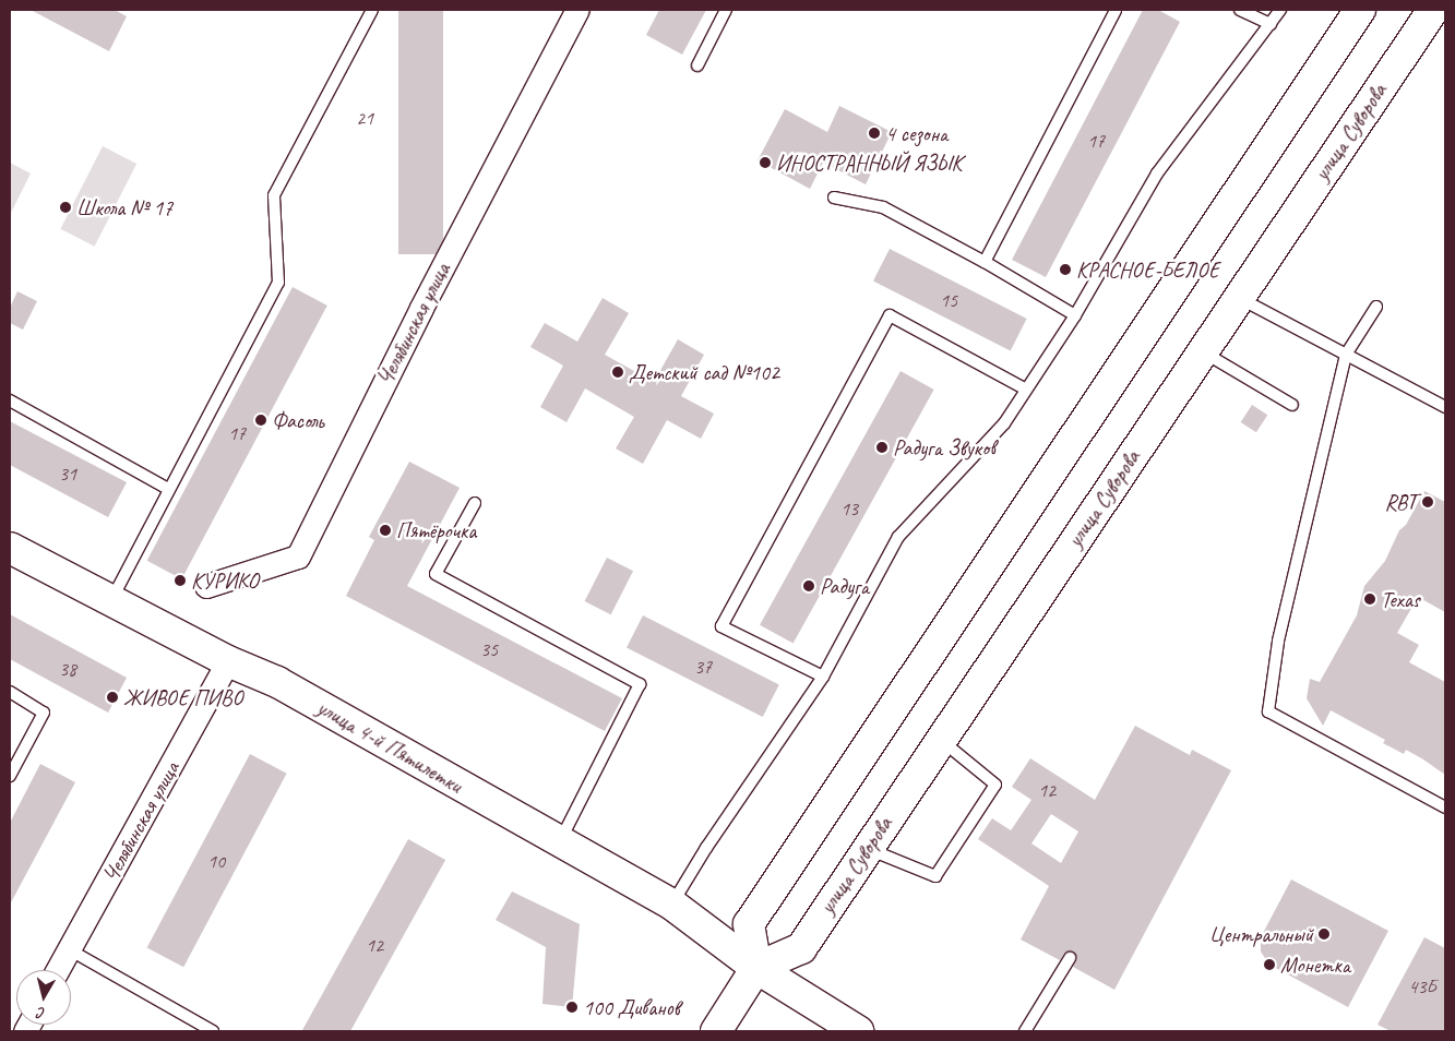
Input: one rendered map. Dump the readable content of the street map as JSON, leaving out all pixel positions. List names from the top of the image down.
{
  "streets": {
    "main road": ["улица Суворова", "улица 4-й Пятилетки"],
    "street": ["Челябинская улица"]
  },
  "crossings": [
    ["улица Суворова", "улица 4-й Пятилетки"],
    ["Челябинская улица", "улица 4-й Пятилетки"]
  ],
  "places": [
    "4 сезона",
    "ИНОСТРАННЫЙ ЯЗЫК",
    "Школа № 17",
    "КРАСНОЕ-БЕЛОЕ",
    "Детский сад №102",
    "Фасоль",
    "Радуга Звуков",
    "RBT",
    "Пятёрочка",
    "КУРИКО",
    "Радуга",
    "Texas",
    "ЖИВОЕ ПИВО",
    "Центральный",
    "Монетка",
    "100 Диванов"
  ],
  "house_numbers": [
    "21",
    "17",
    "15",
    "17",
    "31",
    "13",
    "35",
    "37",
    "38",
    "12",
    "10",
    "12",
    "43Б"
  ],
  "north": "bottom"
}
